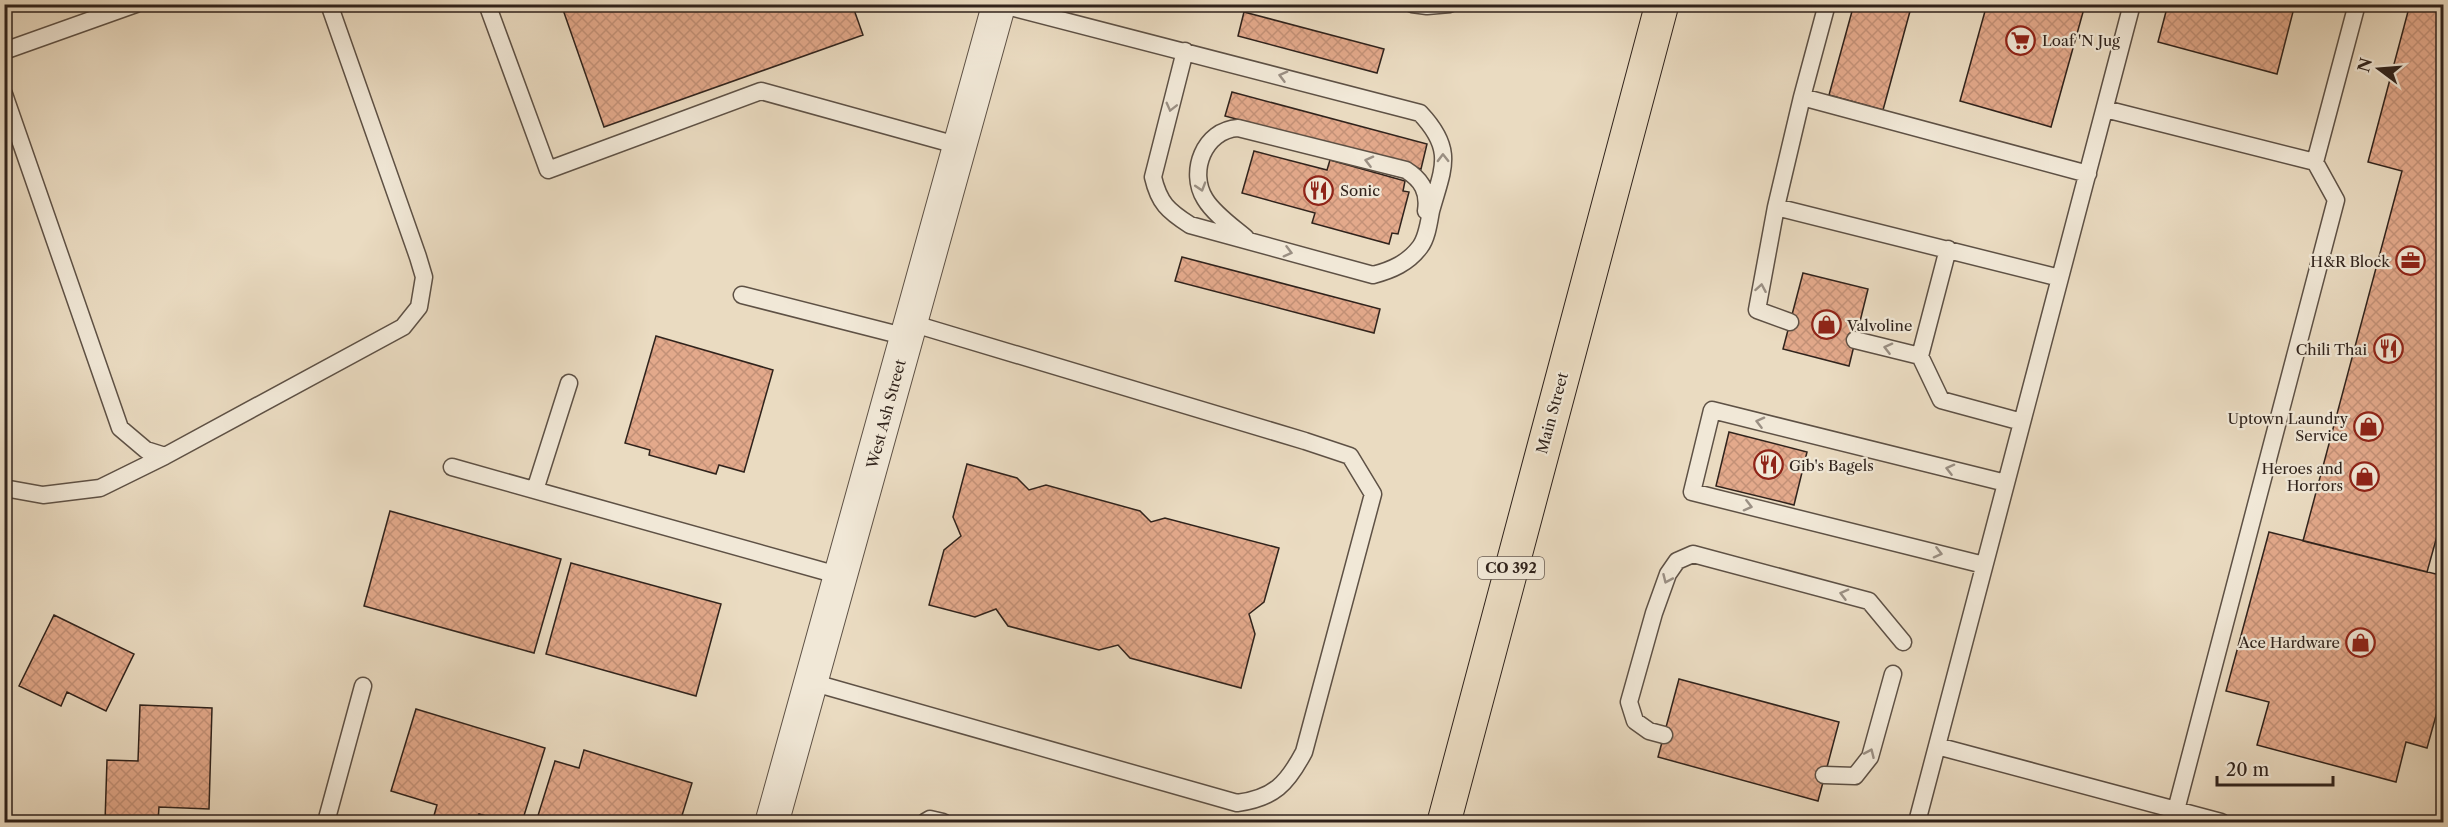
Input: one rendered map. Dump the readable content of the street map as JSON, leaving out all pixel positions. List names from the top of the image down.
{
  "streets": {
    "main road": ["Main Street", "CO 392"],
    "street": ["West Ash Street"]
  },
  "places": {
    "supermarket": ["Loaf 'N Jug"],
    "restaurant": ["Sonic", "Chili Thai", "Gib's Bagels"],
    "office": ["H&R Block"],
    "shop": [
      "Valvoline",
      "Uptown Laundry Service",
      "Heroes and Horrors",
      "Ace Hardware"
    ]
  },
  "scale_bar": "20 m",
  "north": "left"
}
